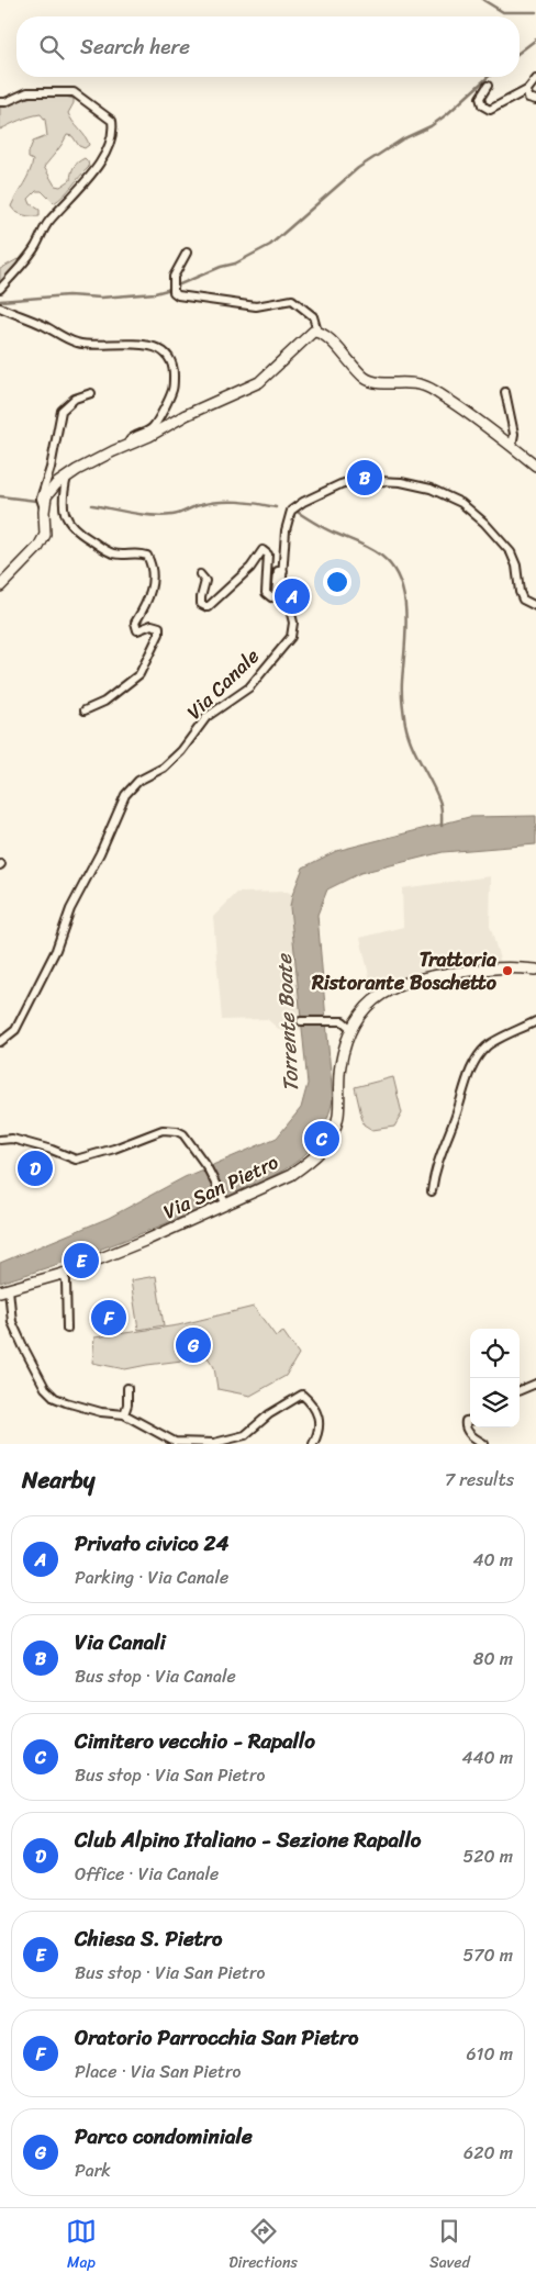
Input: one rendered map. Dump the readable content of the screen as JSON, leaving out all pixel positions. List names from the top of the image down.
{
  "streets": {
    "street": ["Via Canale", "Via San Pietro"]
  },
  "water": ["Torrente Boate"],
  "places": ["Trattoria Ristorante Boschetto"],
  "page": {
    "search": "Search here",
    "pins": [
      "B",
      "A",
      "C",
      "D",
      "E",
      "F",
      "G"
    ],
    "heading": ["Nearby", "7 results"],
    "list": [
      {
        "mark": "A",
        "name": "Privato civico 24",
        "note": "Parking · Via Canale",
        "value": "40 m"
      },
      {
        "mark": "B",
        "name": "Via Canali",
        "note": "Bus stop · Via Canale",
        "value": "80 m"
      },
      {
        "mark": "C",
        "name": "Cimitero vecchio - Rapallo",
        "note": "Bus stop · Via San Pietro",
        "value": "440 m"
      },
      {
        "mark": "D",
        "name": "Club Alpino Italiano - Sezione Rapallo",
        "note": "Office · Via Canale",
        "value": "520 m"
      },
      {
        "mark": "E",
        "name": "Chiesa S. Pietro",
        "note": "Bus stop · Via San Pietro",
        "value": "570 m"
      },
      {
        "mark": "F",
        "name": "Oratorio Parrocchia San Pietro",
        "note": "Place · Via San Pietro",
        "value": "610 m"
      },
      {
        "mark": "G",
        "name": "Parco condominiale",
        "note": "Park",
        "value": "620 m"
      }
    ],
    "nav": ["Map", "Directions", "Saved"]
  }
}
